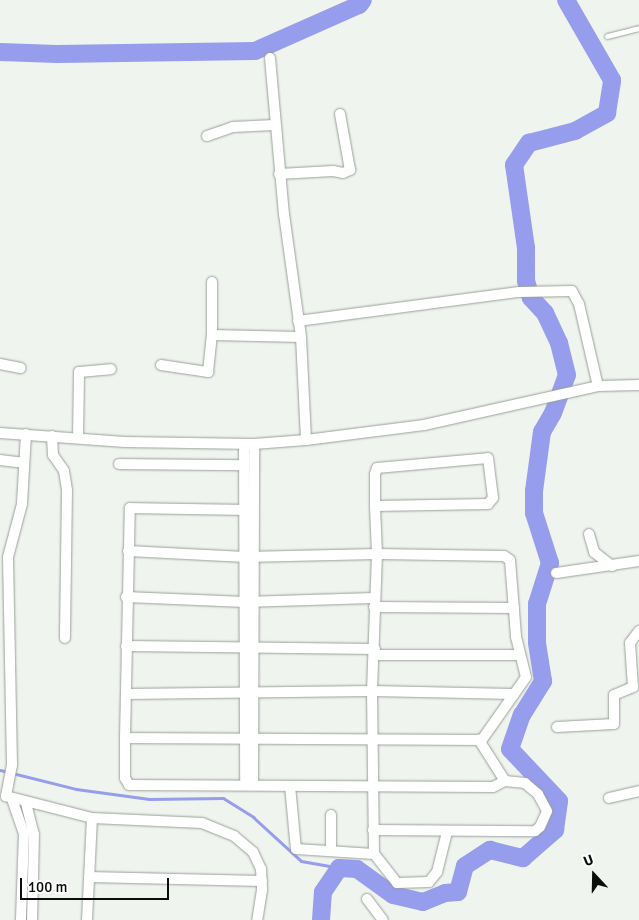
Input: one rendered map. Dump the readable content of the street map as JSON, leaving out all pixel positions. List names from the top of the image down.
{
  "scale_bar": "100 m",
  "north": "top"
}
